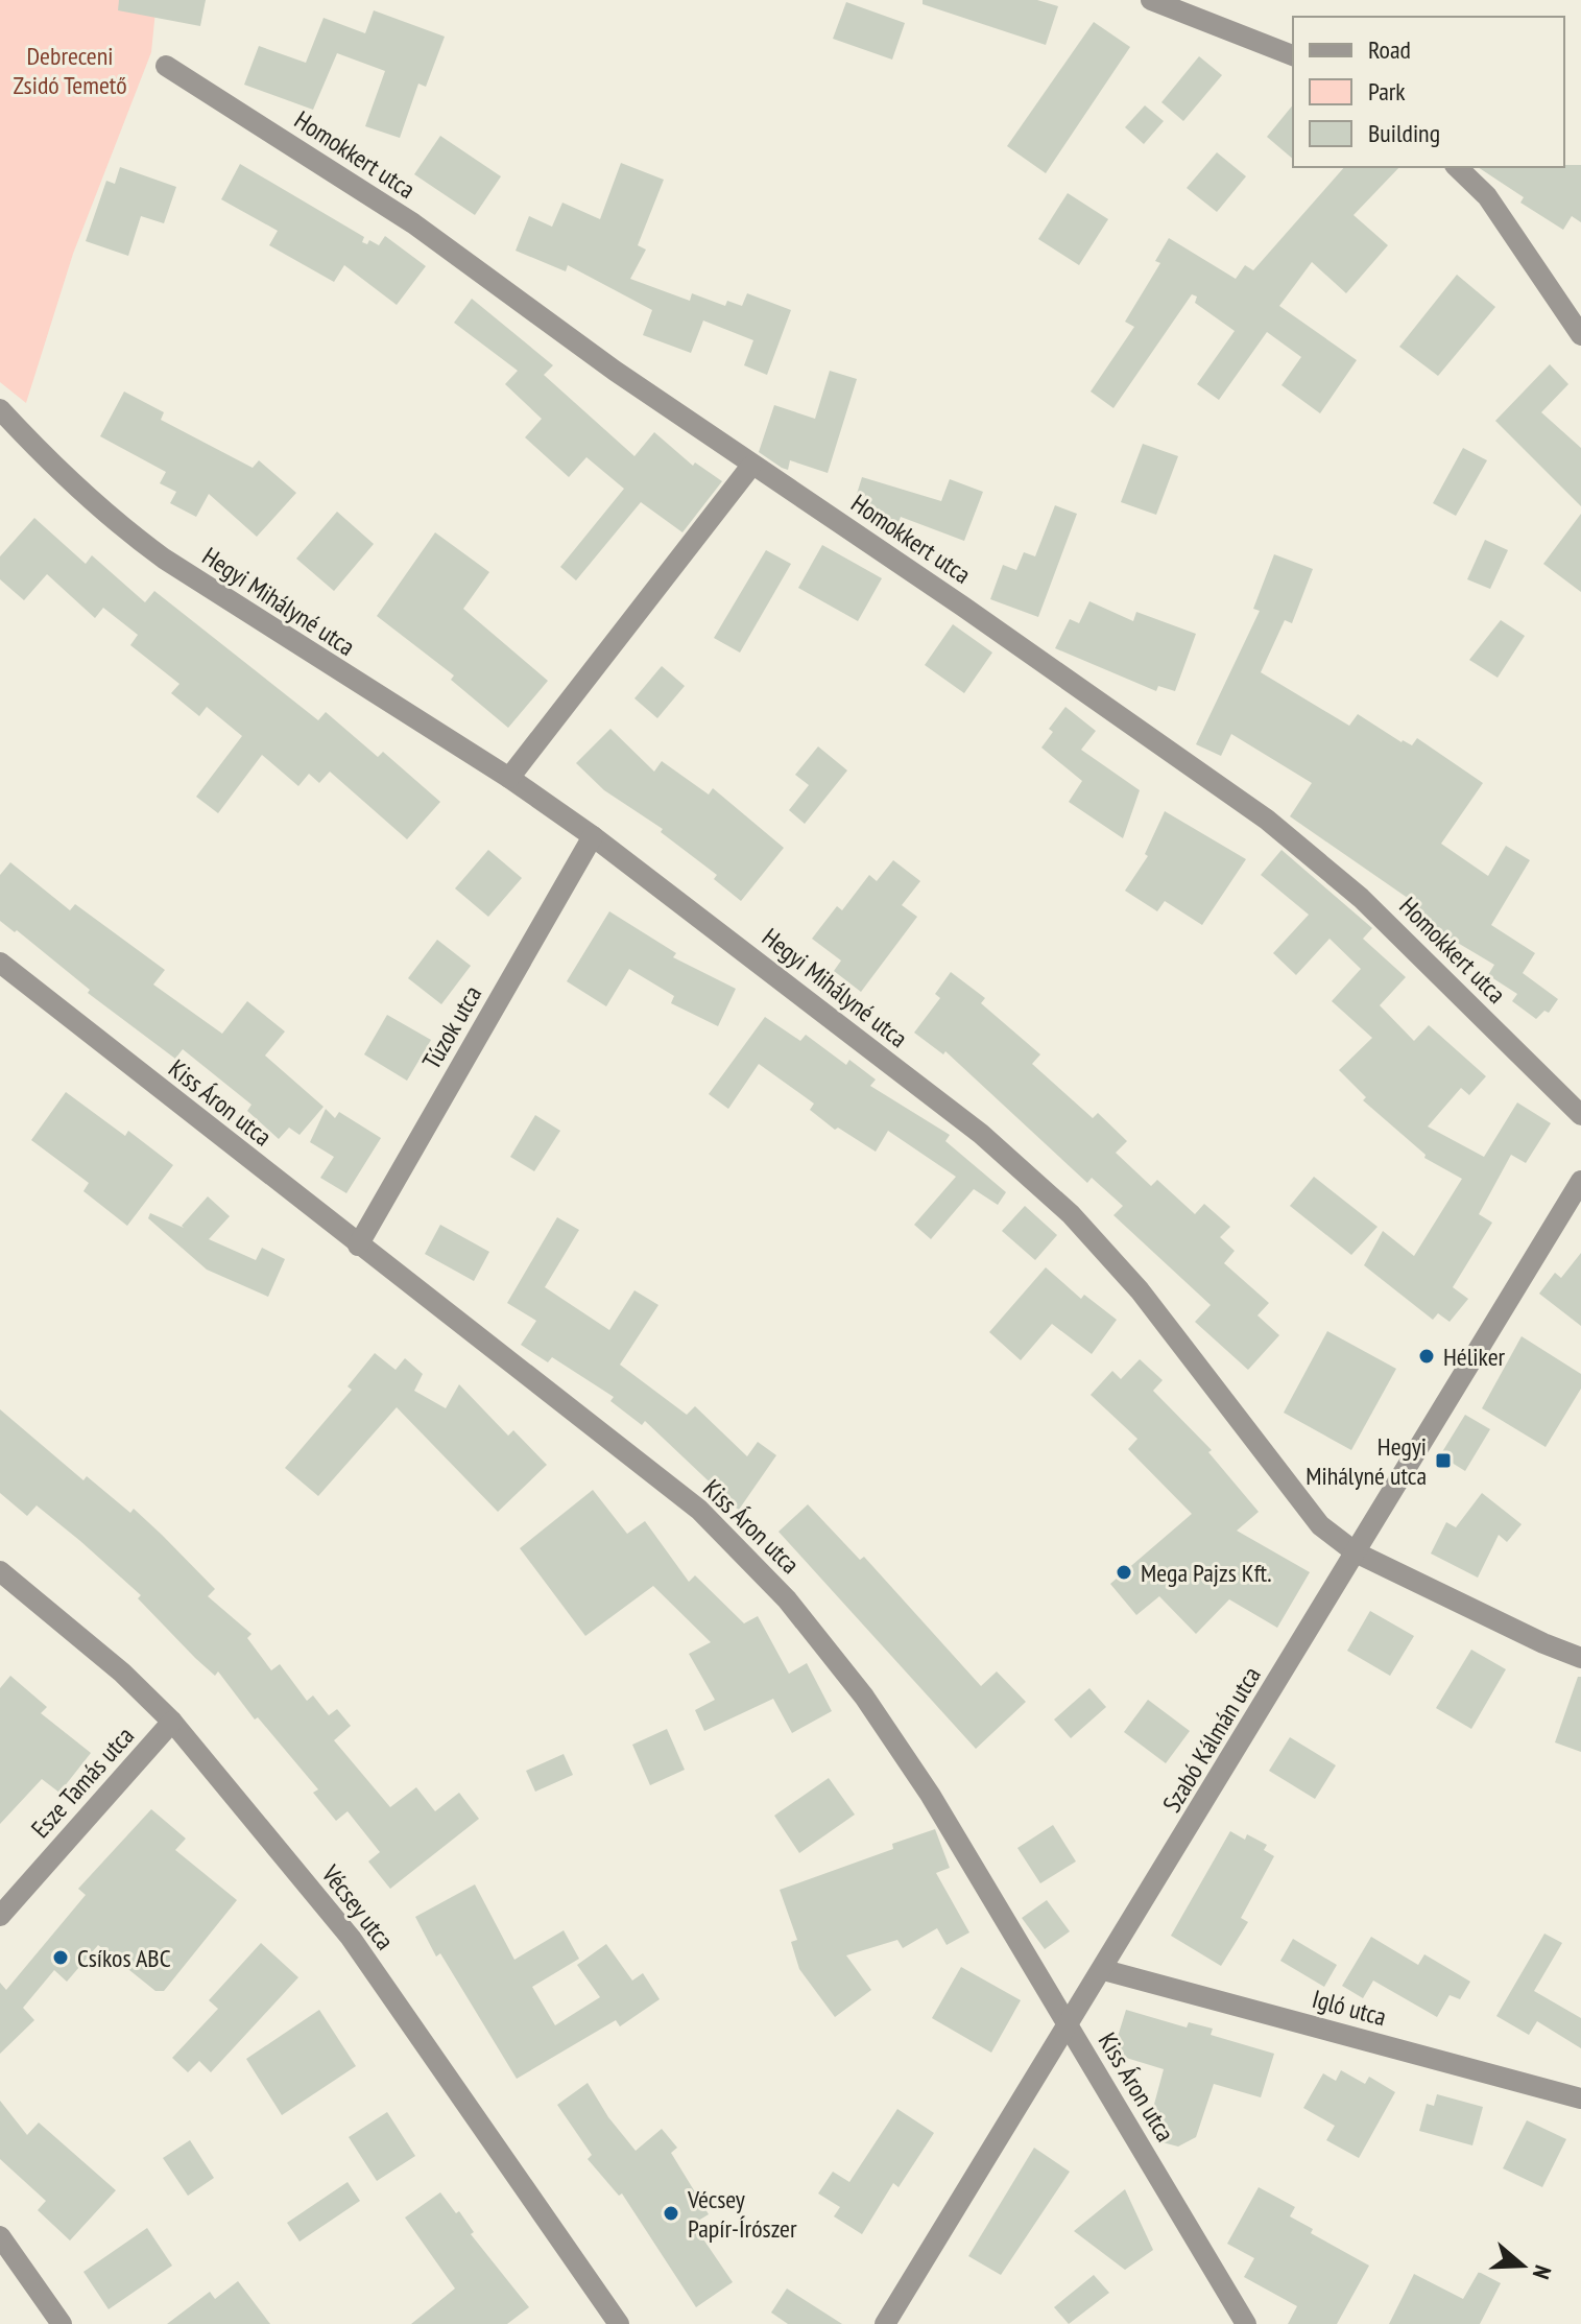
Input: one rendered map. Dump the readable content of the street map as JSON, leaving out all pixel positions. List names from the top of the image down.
{
  "streets": {
    "street": [
      "Homokkert utca",
      "Hegyi Mihályné utca",
      "Túzok utca",
      "Kiss Áron utca",
      "Szabó Kálmán utca",
      "Esze Tamás utca",
      "Vécsey utca",
      "Igló utca"
    ]
  },
  "crossings": [
    ["Hegyi Mihályné utca", "Túzok utca"],
    ["Hegyi Mihályné utca", "Szabó Kálmán utca"],
    ["Túzok utca", "Kiss Áron utca"],
    ["Kiss Áron utca", "Szabó Kálmán utca"],
    ["Szabó Kálmán utca", "Igló utca"],
    ["Esze Tamás utca", "Vécsey utca"]
  ],
  "parks": ["Debreceni Zsidó Temető"],
  "places": {
    "other": [
      "Héliker",
      "Mega Pajzs Kft.",
      "Csíkos ABC",
      "Vécsey Papír-Írószer"
    ],
    "transit": ["Hegyi Mihályné utca"]
  },
  "legend": ["Road", "Park", "Building"],
  "north": "right"
}
